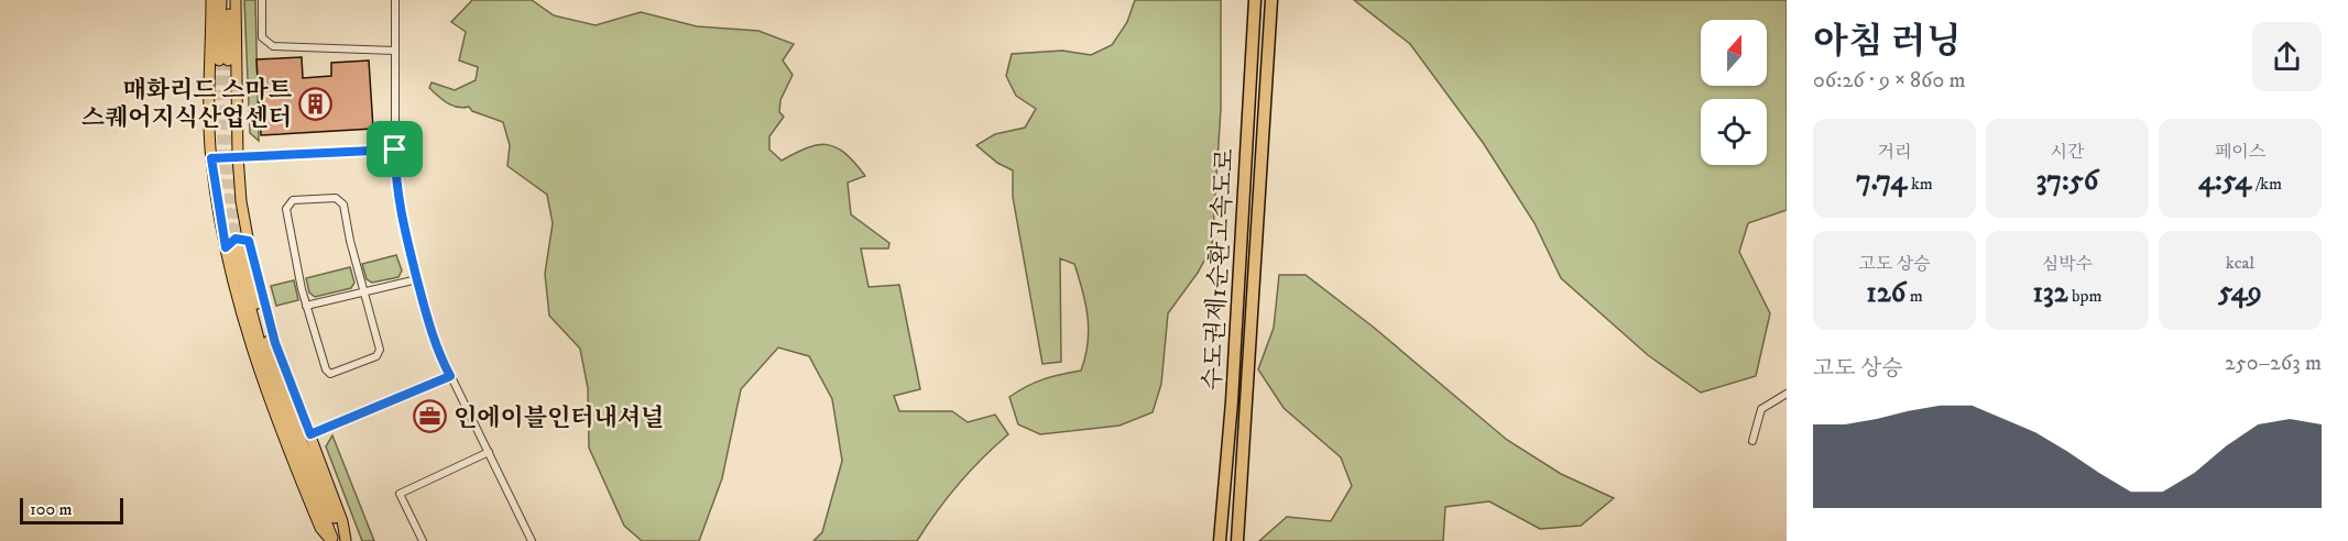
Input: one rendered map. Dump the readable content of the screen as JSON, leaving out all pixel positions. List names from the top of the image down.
{
  "streets": {
    "highway": ["수도권제1순환고속도로"]
  },
  "places": {
    "building": ["매화리드 스마트 스퀘어지식산업센터"],
    "office": ["인에이블인터내셔널"]
  },
  "scale_bar": "100 m",
  "north": "top",
  "page": {
    "heading": ["아침 러닝", "06:26 · 9 × 860 m"],
    "stats": [
      ["거리", "7.74 km"],
      ["시간", "37:56"],
      ["페이스", "4:54 /km"],
      ["고도 상승", "126 m"],
      ["심박수", "132 bpm"],
      ["kcal", "549"]
    ],
    "chart": ["고도 상승", "250–263 m"],
    "scale": "100 m"
  }
}
